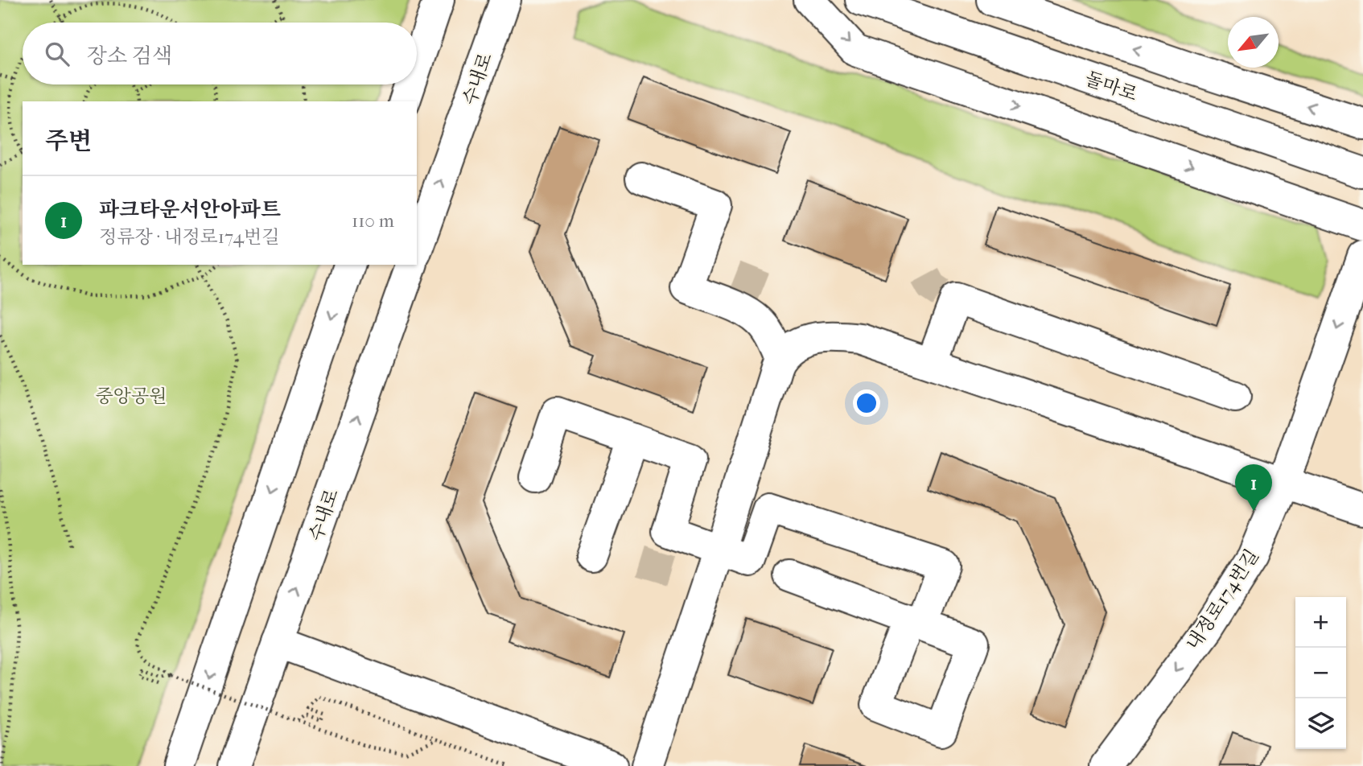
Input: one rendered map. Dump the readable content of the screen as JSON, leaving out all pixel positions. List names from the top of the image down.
{
  "streets": {
    "main road": ["수내로", "돌마로", "내정로174번길"]
  },
  "one_way": ["내정로174번길"],
  "parks": ["중앙공원"],
  "north": "bottom left",
  "page": {
    "search": "장소 검색",
    "heading": "주변",
    "list": [
      {
        "mark": "1",
        "name": "파크타운서안아파트",
        "note": "정류장 · 내정로174번길",
        "value": "110 m"
      }
    ],
    "pins": "1",
    "map_buttons": ["+", "−"]
  }
}
